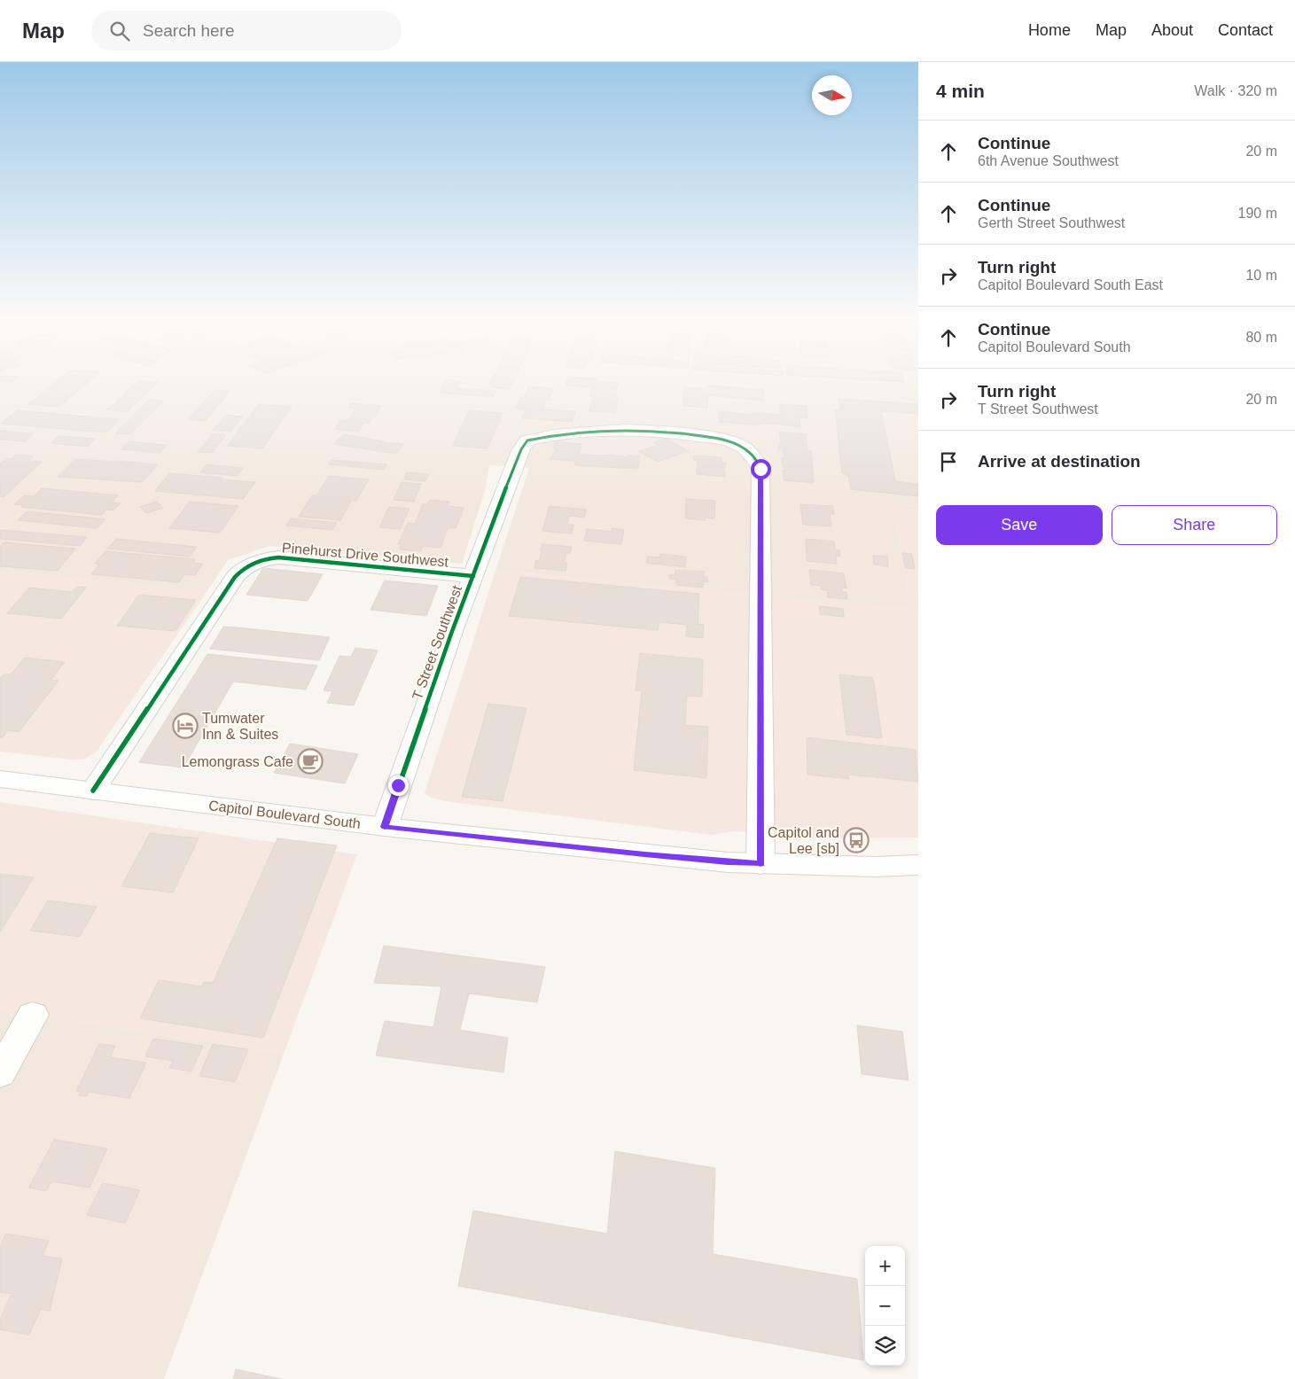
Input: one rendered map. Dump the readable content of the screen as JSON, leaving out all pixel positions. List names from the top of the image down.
{
  "streets": {
    "street": ["Pinehurst Drive Southwest", "T Street Southwest", "Capitol Boulevard South"]
  },
  "crossings": [
    ["Pinehurst Drive Southwest", "T Street Southwest"],
    ["Pinehurst Drive Southwest", "Capitol Boulevard South"],
    ["T Street Southwest", "Capitol Boulevard South"]
  ],
  "places": {
    "hotel": ["Tumwater Inn & Suites"],
    "cafe": ["Lemongrass Cafe"],
    "bus stop": ["Capitol and Lee [sb]"]
  },
  "north": "right",
  "page": {
    "header": "Map",
    "search": "Search here",
    "nav": [
      "Home",
      "Map",
      "About",
      "Contact"
    ],
    "heading": ["4 min", "Walk · 320 m"],
    "list": [
      ["Continue", "6th Avenue Southwest", "20 m"],
      ["Continue", "Gerth Street Southwest", "190 m"],
      ["Turn right", "Capitol Boulevard South East", "10 m"],
      ["Continue", "Capitol Boulevard South", "80 m"],
      ["Turn right", "T Street Southwest", "20 m"],
      "Arrive at destination"
    ],
    "buttons": ["Save", "Share"],
    "map_buttons": ["+", "−"]
  }
}
